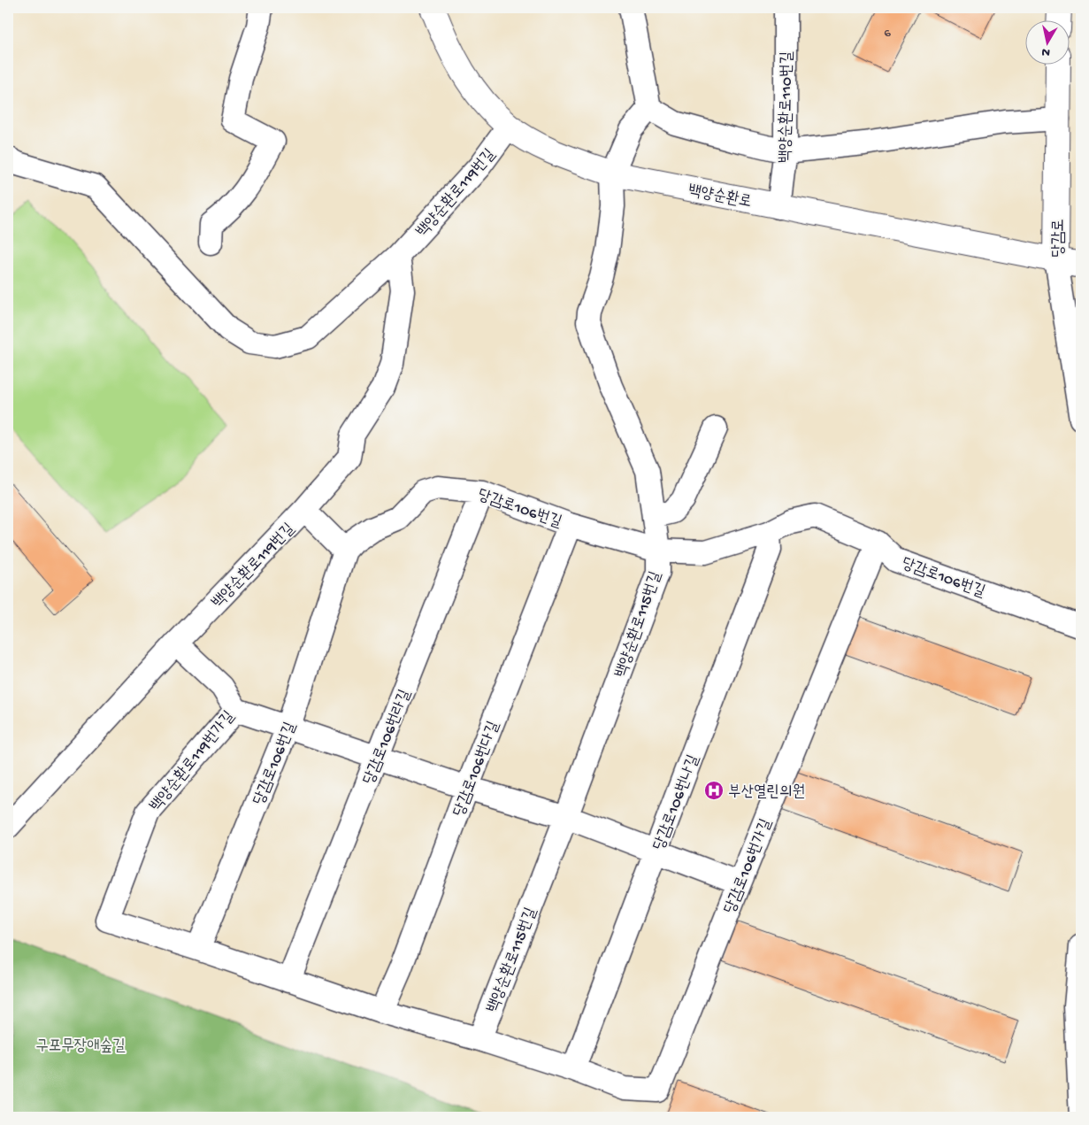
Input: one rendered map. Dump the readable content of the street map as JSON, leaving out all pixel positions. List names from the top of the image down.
{
  "streets": {
    "main road": ["백양순환로", "당감로"],
    "street": [
      "백양순환로110번길",
      "백양순환로119번길",
      "당감로106번길",
      "백양순환로115번길",
      "당감로106번라길",
      "백양순환로119번가길",
      "당감로106번다길",
      "당감로106번나길",
      "당감로106번가길"
    ]
  },
  "crossings": [
    ["백양순환로110번길", "백양순환로"],
    ["백양순환로119번길", "백양순환로"],
    ["백양순환로119번길", "백양순환로119번가길"],
    ["백양순환로", "당감로"],
    ["백양순환로", "백양순환로115번길"],
    ["당감로106번길", "백양순환로115번길"],
    ["당감로106번길", "당감로106번라길"],
    ["당감로106번길", "백양순환로119번가길"],
    ["당감로106번길", "당감로106번다길"],
    ["당감로106번길", "당감로106번나길"],
    ["당감로106번길", "당감로106번가길"],
    ["당감로106번나길", "당감로106번가길"]
  ],
  "parks": ["구포무장애숲길"],
  "places": {
    "hospital": ["부산열린의원"]
  },
  "house_numbers": ["6"],
  "north": "bottom"
}
